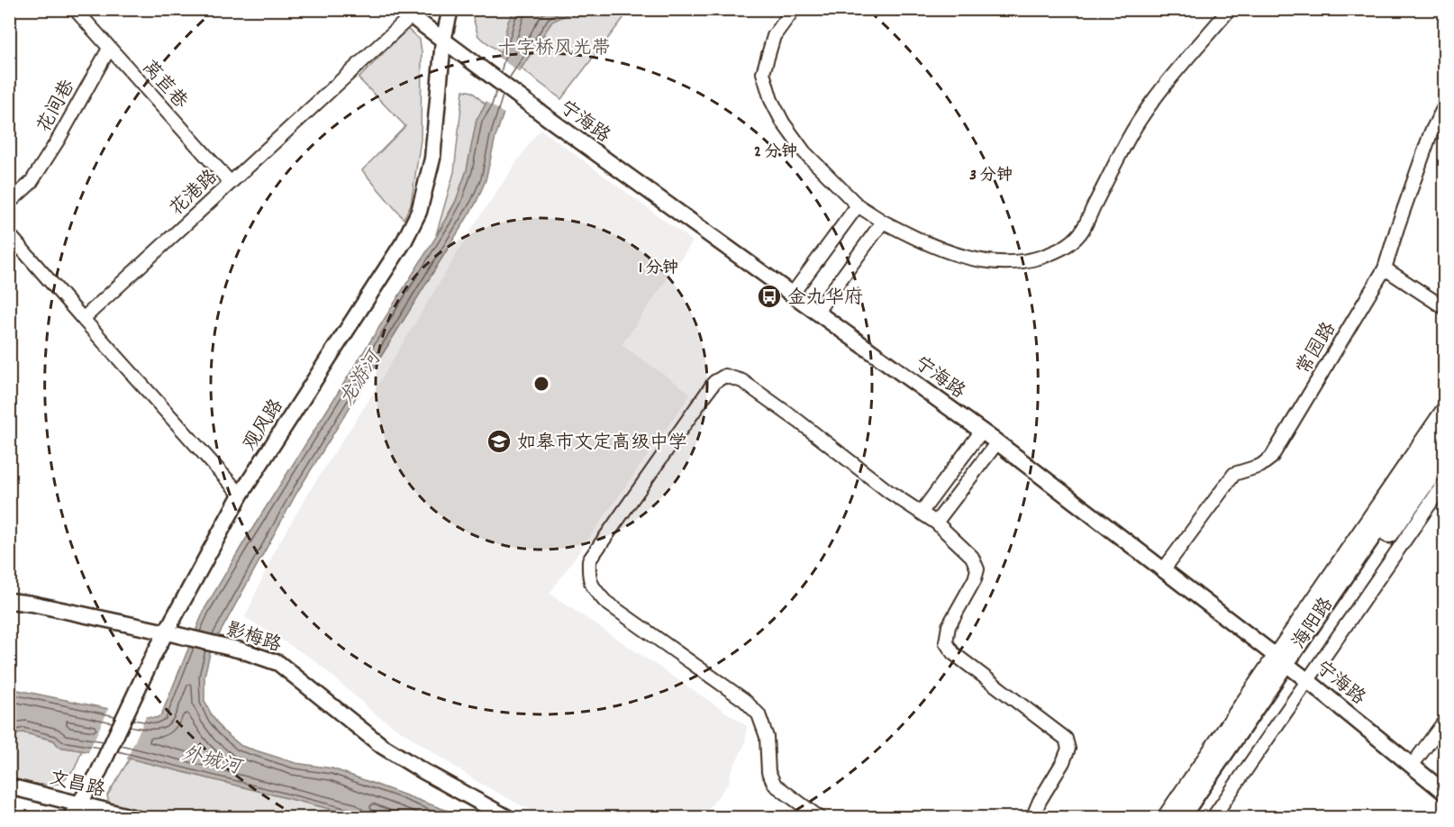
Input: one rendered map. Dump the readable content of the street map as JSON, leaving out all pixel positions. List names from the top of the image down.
{
  "streets": {
    "main road": ["海阳路"],
    "street": [
      "莴苣巷",
      "花间巷",
      "宁海路",
      "花港路",
      "常园路",
      "观风路",
      "影梅路",
      "文昌路"
    ]
  },
  "crossings": [
    ["莴苣巷", "花间巷"],
    ["莴苣巷", "花港路"],
    ["宁海路", "花港路"],
    ["宁海路", "常园路"],
    ["宁海路", "观风路"],
    ["宁海路", "海阳路"],
    ["观风路", "影梅路"],
    ["观风路", "文昌路"]
  ],
  "water": ["龙游河", "外城河"],
  "parks": ["十字桥风光带"],
  "places": {
    "bus stop": ["金九华府"],
    "school or university": ["如皋市文定高级中学"]
  },
  "rings": ["2 分钟", "3 分钟", "1 分钟"]
}
